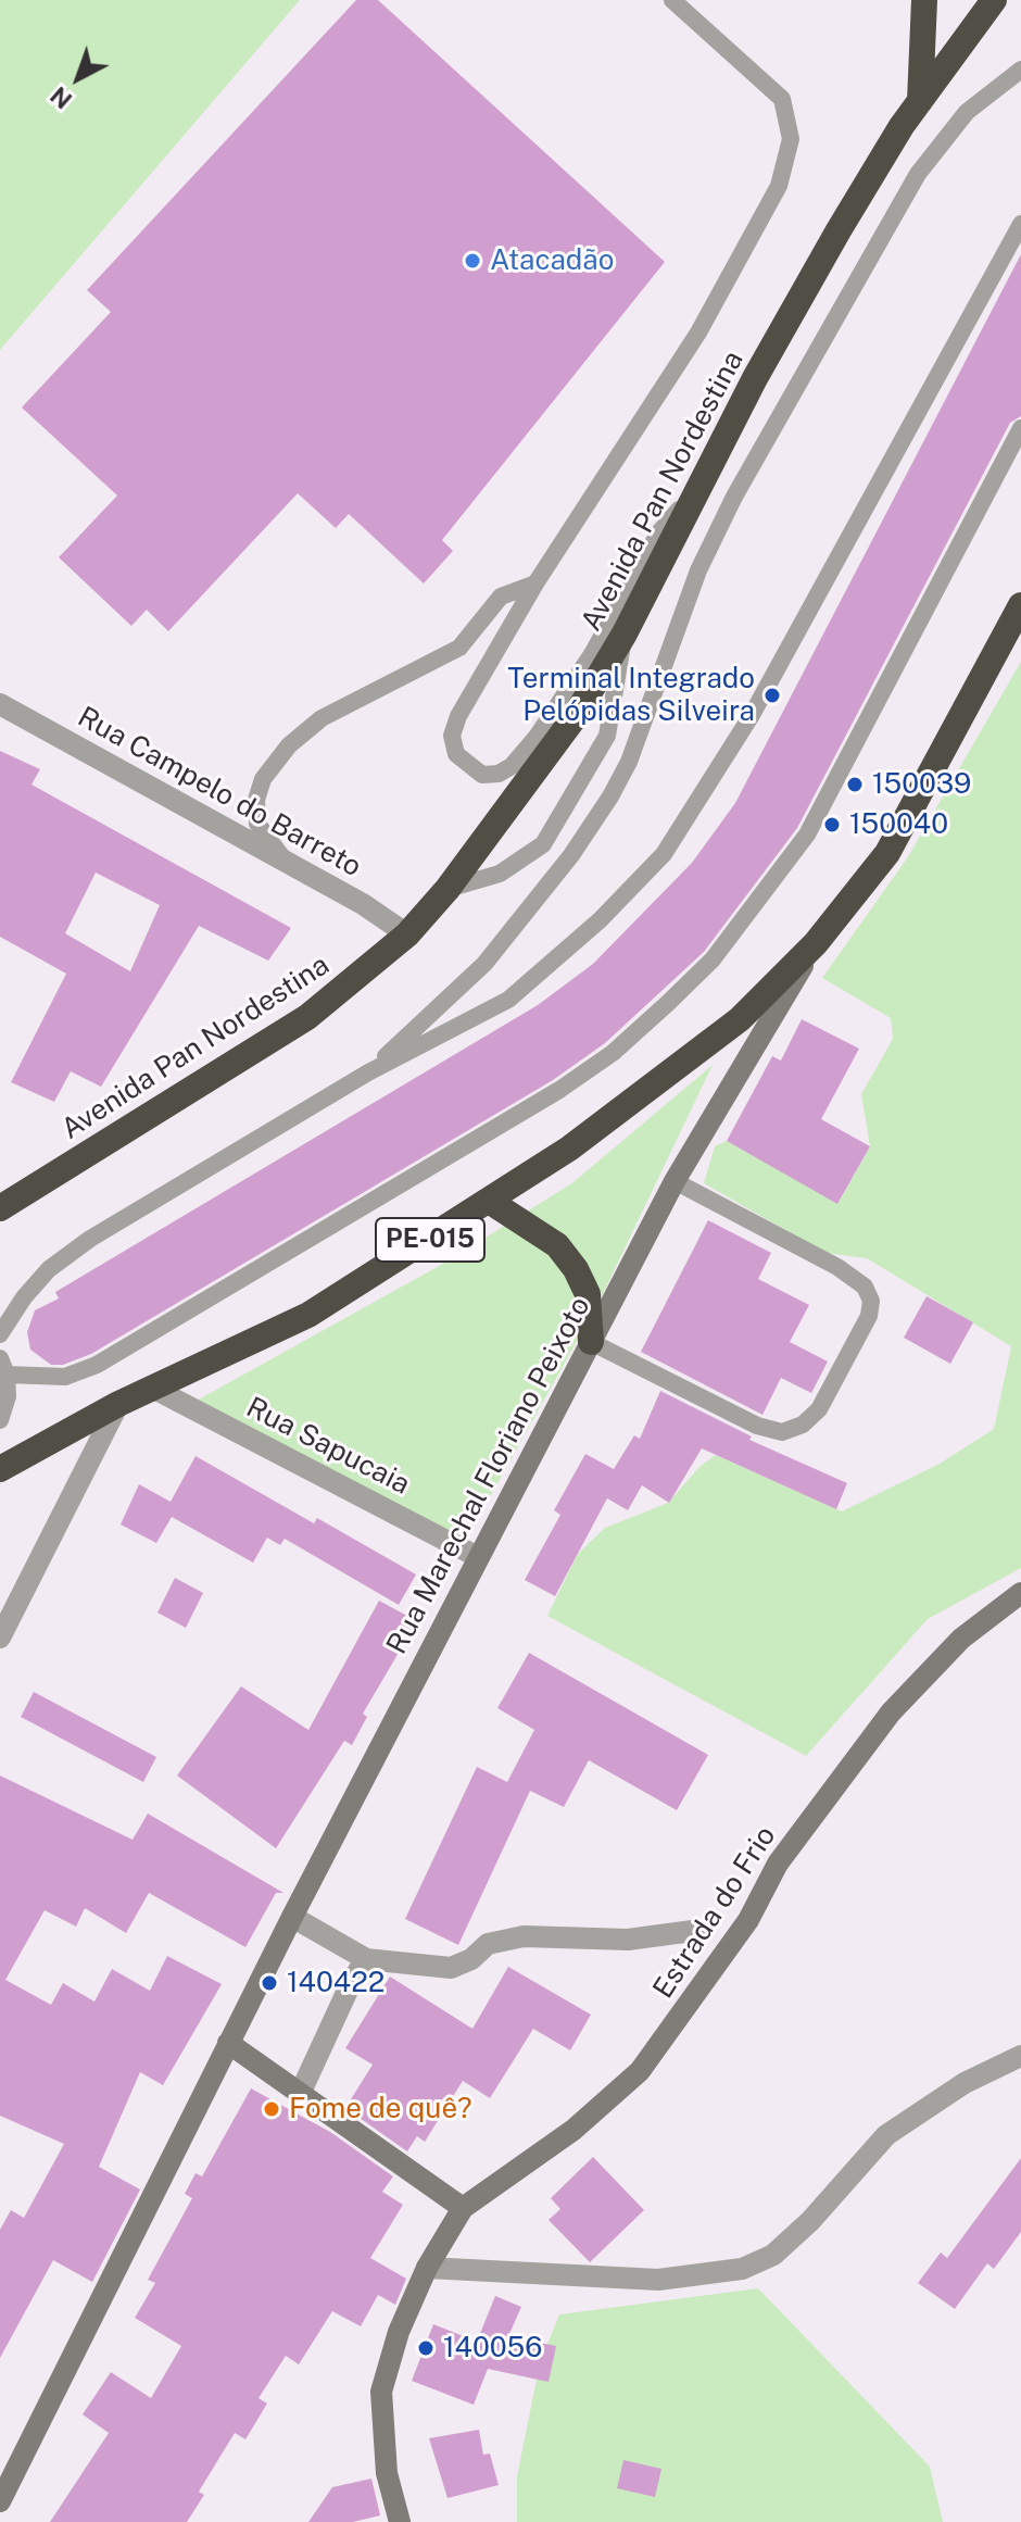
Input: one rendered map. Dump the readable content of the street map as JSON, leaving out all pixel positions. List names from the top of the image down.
{
  "streets": {
    "highway": ["Avenida Pan Nordestina", "PE-015"],
    "main road": ["Rua Marechal Floriano Peixoto", "Estrada do Frio"],
    "street": ["Rua Campelo do Barreto", "Rua Sapucaia"]
  },
  "crossings": [
    ["Avenida Pan Nordestina", "Rua Campelo do Barreto"],
    ["PE-015", "Rua Sapucaia"],
    ["PE-015", "Rua Marechal Floriano Peixoto"],
    ["Rua Sapucaia", "Rua Marechal Floriano Peixoto"]
  ],
  "places": [
    "Atacadão",
    "Terminal Integrado Pelópidas Silveira",
    "150039",
    "150040",
    "140422",
    "Fome de quê?",
    "140056"
  ],
  "north": "bottom left"
}
